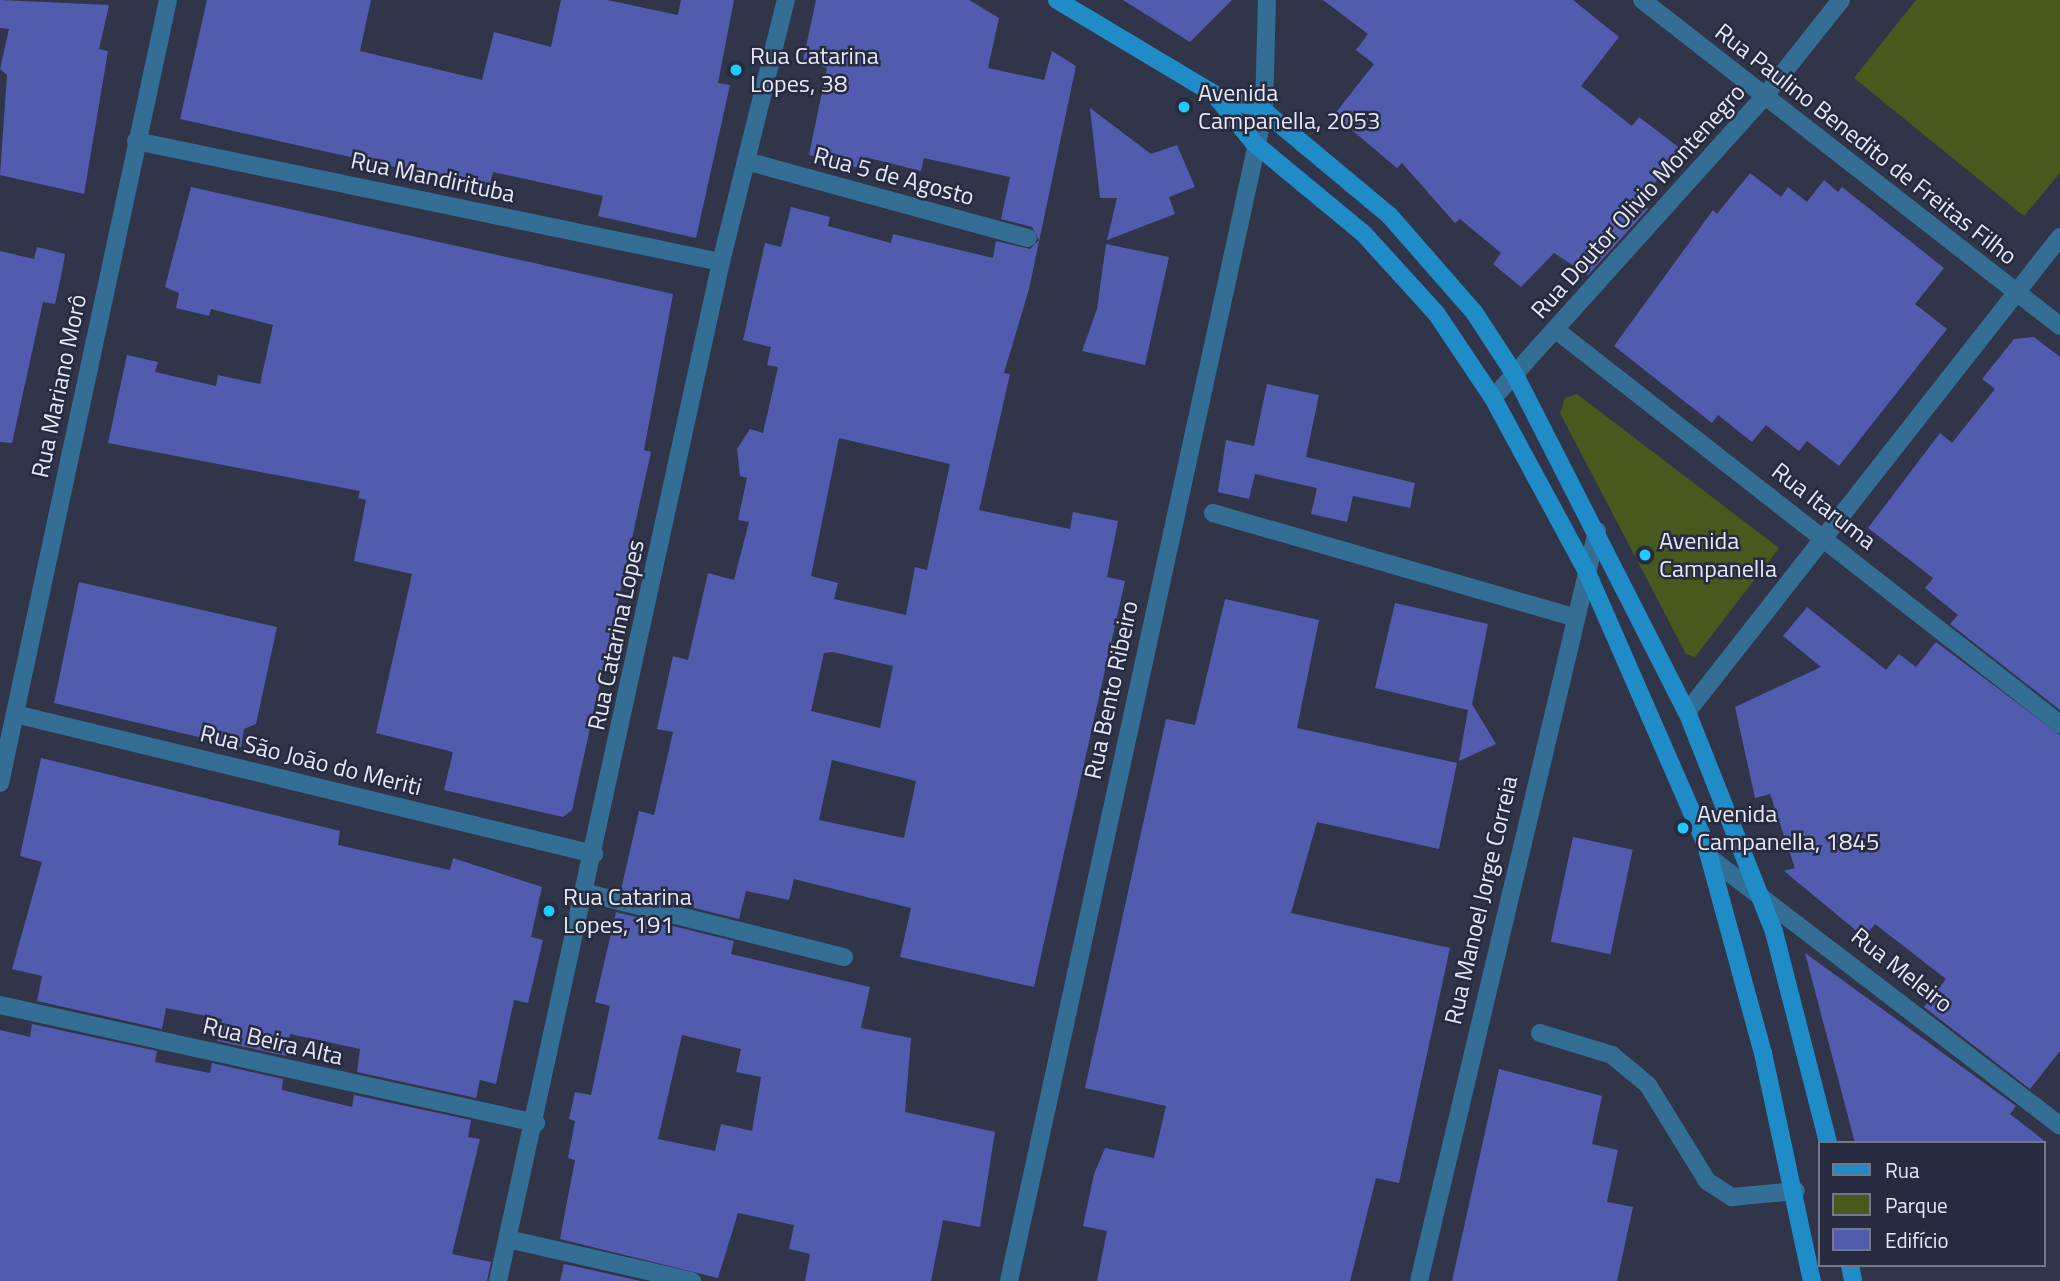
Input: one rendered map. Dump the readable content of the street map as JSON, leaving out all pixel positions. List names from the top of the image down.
{
  "streets": {
    "street": [
      "Rua Paulino Benedito de Freitas Filho",
      "Rua 5 de Agosto",
      "Rua Mandirituba",
      "Rua Doutor Olivio Montenegro",
      "Rua Mariano Morô",
      "Rua Itaruma",
      "Rua Catarina Lopes",
      "Rua Bento Ribeiro",
      "Rua São João do Meriti",
      "Rua Manoel Jorge Correia",
      "Rua Meleiro",
      "Rua Beira Alta"
    ]
  },
  "crossings": [
    ["Rua Paulino Benedito de Freitas Filho", "Rua Doutor Olivio Montenegro"],
    ["Rua 5 de Agosto", "Rua Catarina Lopes"],
    ["Rua Mandirituba", "Rua Mariano Morô"],
    ["Rua Mandirituba", "Rua Catarina Lopes"],
    ["Rua Doutor Olivio Montenegro", "Rua Itaruma"],
    ["Rua Mariano Morô", "Rua São João do Meriti"],
    ["Rua Catarina Lopes", "Rua São João do Meriti"],
    ["Rua Catarina Lopes", "Rua Beira Alta"]
  ],
  "places": [
    "Rua Catarina Lopes, 38",
    "Avenida Campanella, 2053",
    "Avenida Campanella",
    "Avenida Campanella, 1845",
    "Rua Catarina Lopes, 191"
  ],
  "legend": ["Rua", "Parque", "Edifício"]
}
